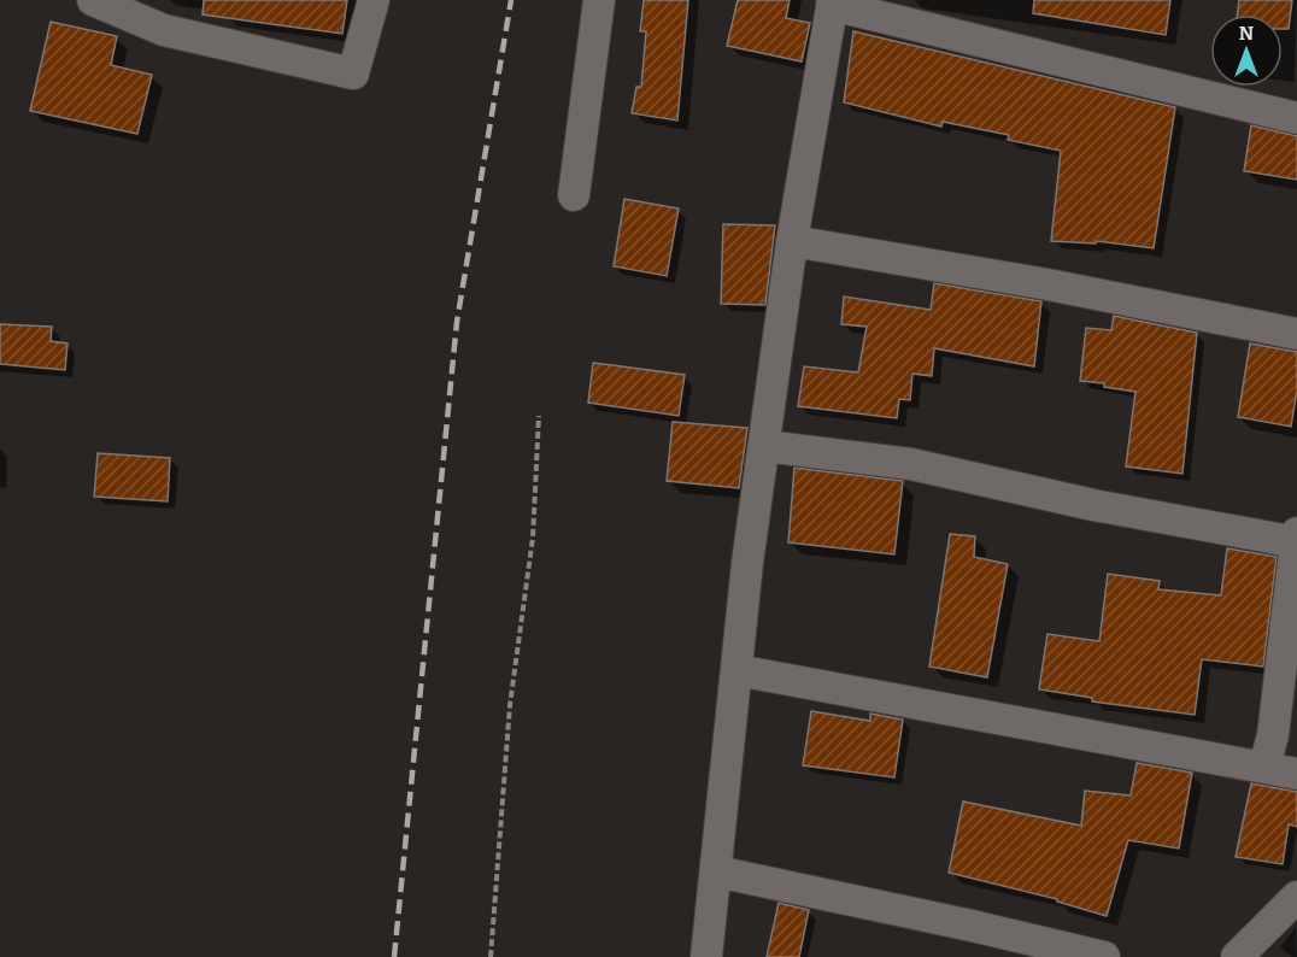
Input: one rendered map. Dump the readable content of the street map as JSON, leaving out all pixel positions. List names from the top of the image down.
{
  "north": "top"
}
